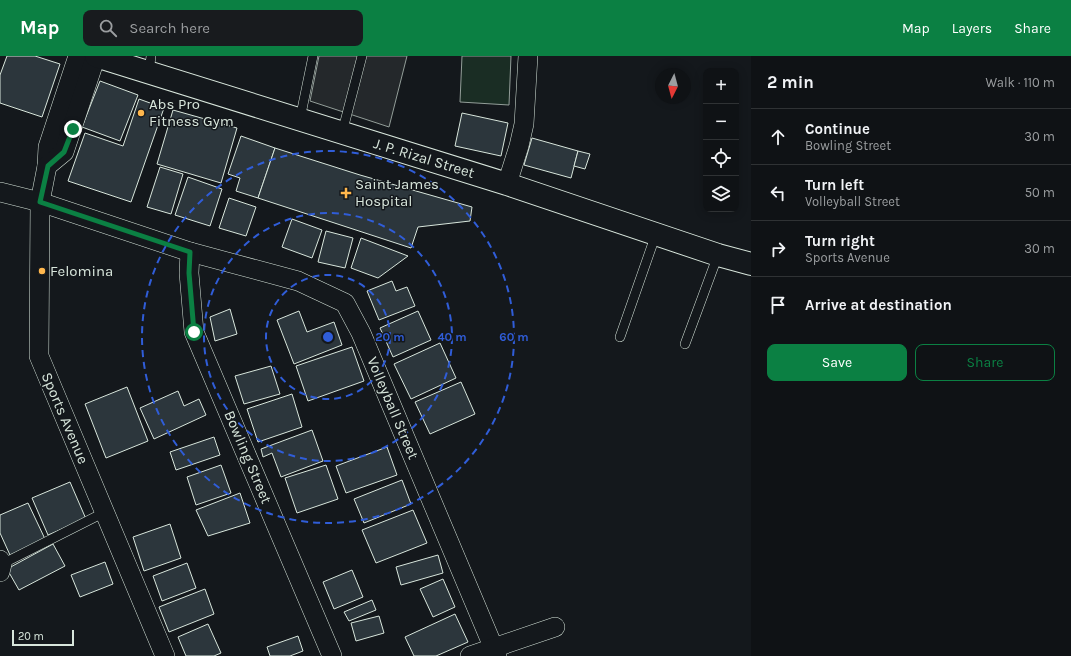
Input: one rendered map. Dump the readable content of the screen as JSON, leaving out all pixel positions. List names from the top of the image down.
{
  "streets": {
    "main road": ["J. P. Rizal Street"],
    "street": ["Volleyball Street", "Sports Avenue", "Bowling Street"]
  },
  "crossings": [
    ["Volleyball Street", "Sports Avenue"],
    ["Volleyball Street", "Bowling Street"]
  ],
  "places": {
    "other": ["Abs Pro Fitness Gym", "Felomina"],
    "health": ["Saint James Hospital"]
  },
  "scale_bar": "20 m",
  "north": "bottom",
  "page": {
    "header": "Map",
    "search": "Search here",
    "nav": ["Map", "Layers", "Share"],
    "heading": ["2 min", "Walk · 110 m"],
    "map_buttons": ["+", "−"],
    "list": [
      ["Continue", "Bowling Street", "30 m"],
      ["Turn left", "Volleyball Street", "50 m"],
      ["Turn right", "Sports Avenue", "30 m"],
      "Arrive at destination"
    ],
    "buttons": ["Save", "Share"],
    "scale": "20 m"
  },
  "rings": ["20 m", "40 m", "60 m"]
}
